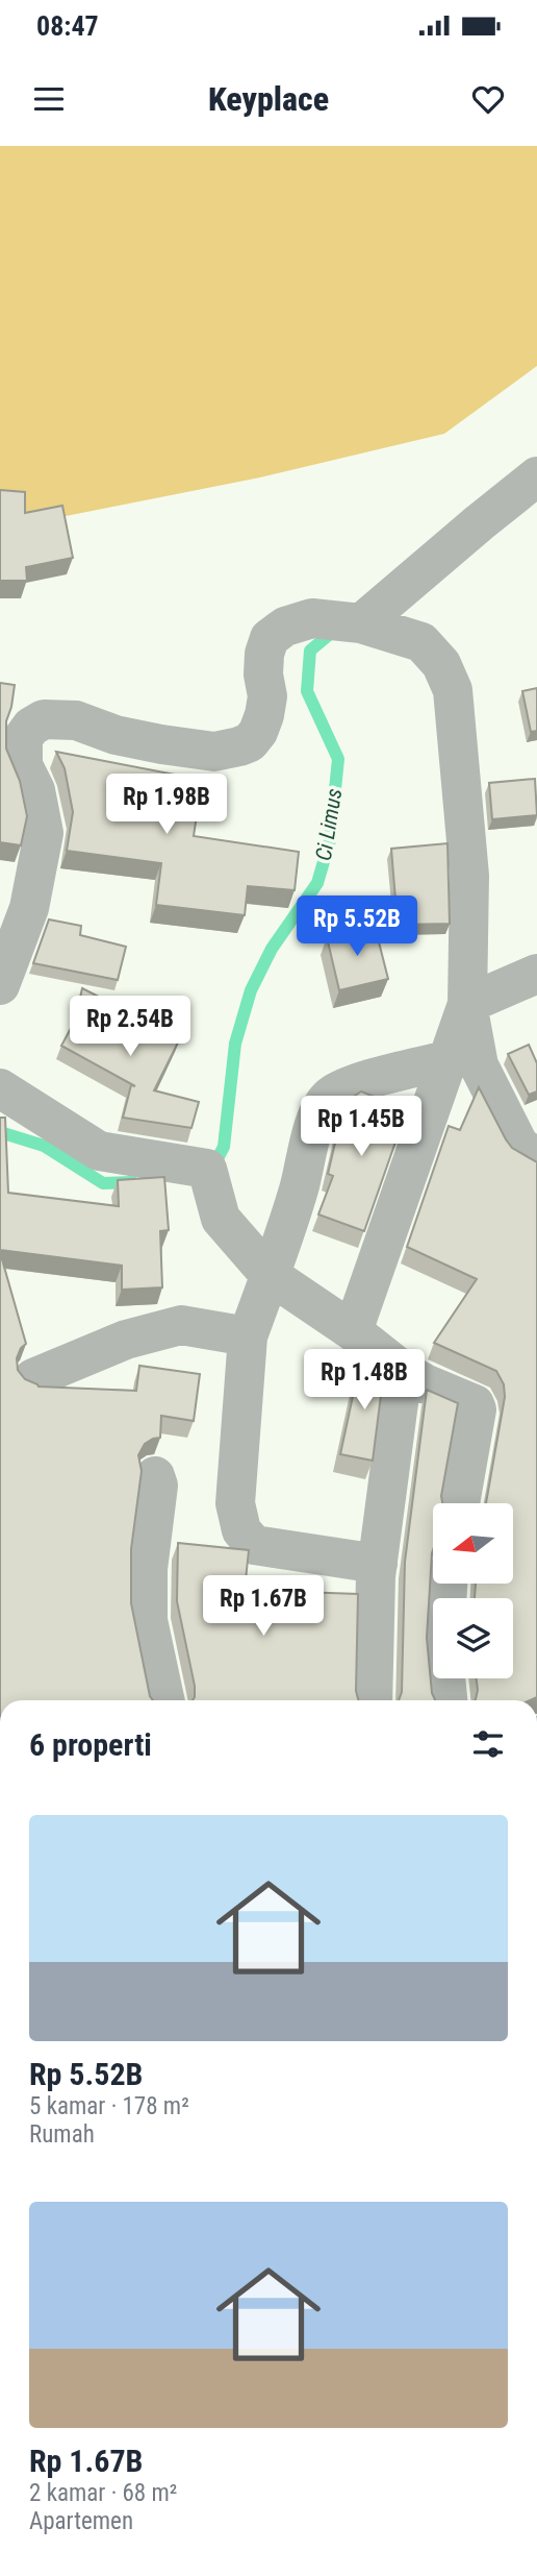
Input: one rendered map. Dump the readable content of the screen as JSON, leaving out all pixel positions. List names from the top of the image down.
{
  "water": ["Ci Limus"],
  "north": "left",
  "page": {
    "status": "08:47",
    "header": "Keyplace",
    "price": [
      "Rp 1.98B",
      "Rp 5.52B",
      "Rp 2.54B",
      "Rp 1.45B",
      "Rp 1.48B",
      "Rp 1.67B"
    ],
    "heading": "6 properti",
    "list": [
      {
        "name": "Rp 5.52B",
        "note": "5 kamar · 178 m² · Rumah"
      },
      {
        "name": "Rp 1.67B",
        "note": "2 kamar · 68 m² · Apartemen"
      }
    ]
  }
}
